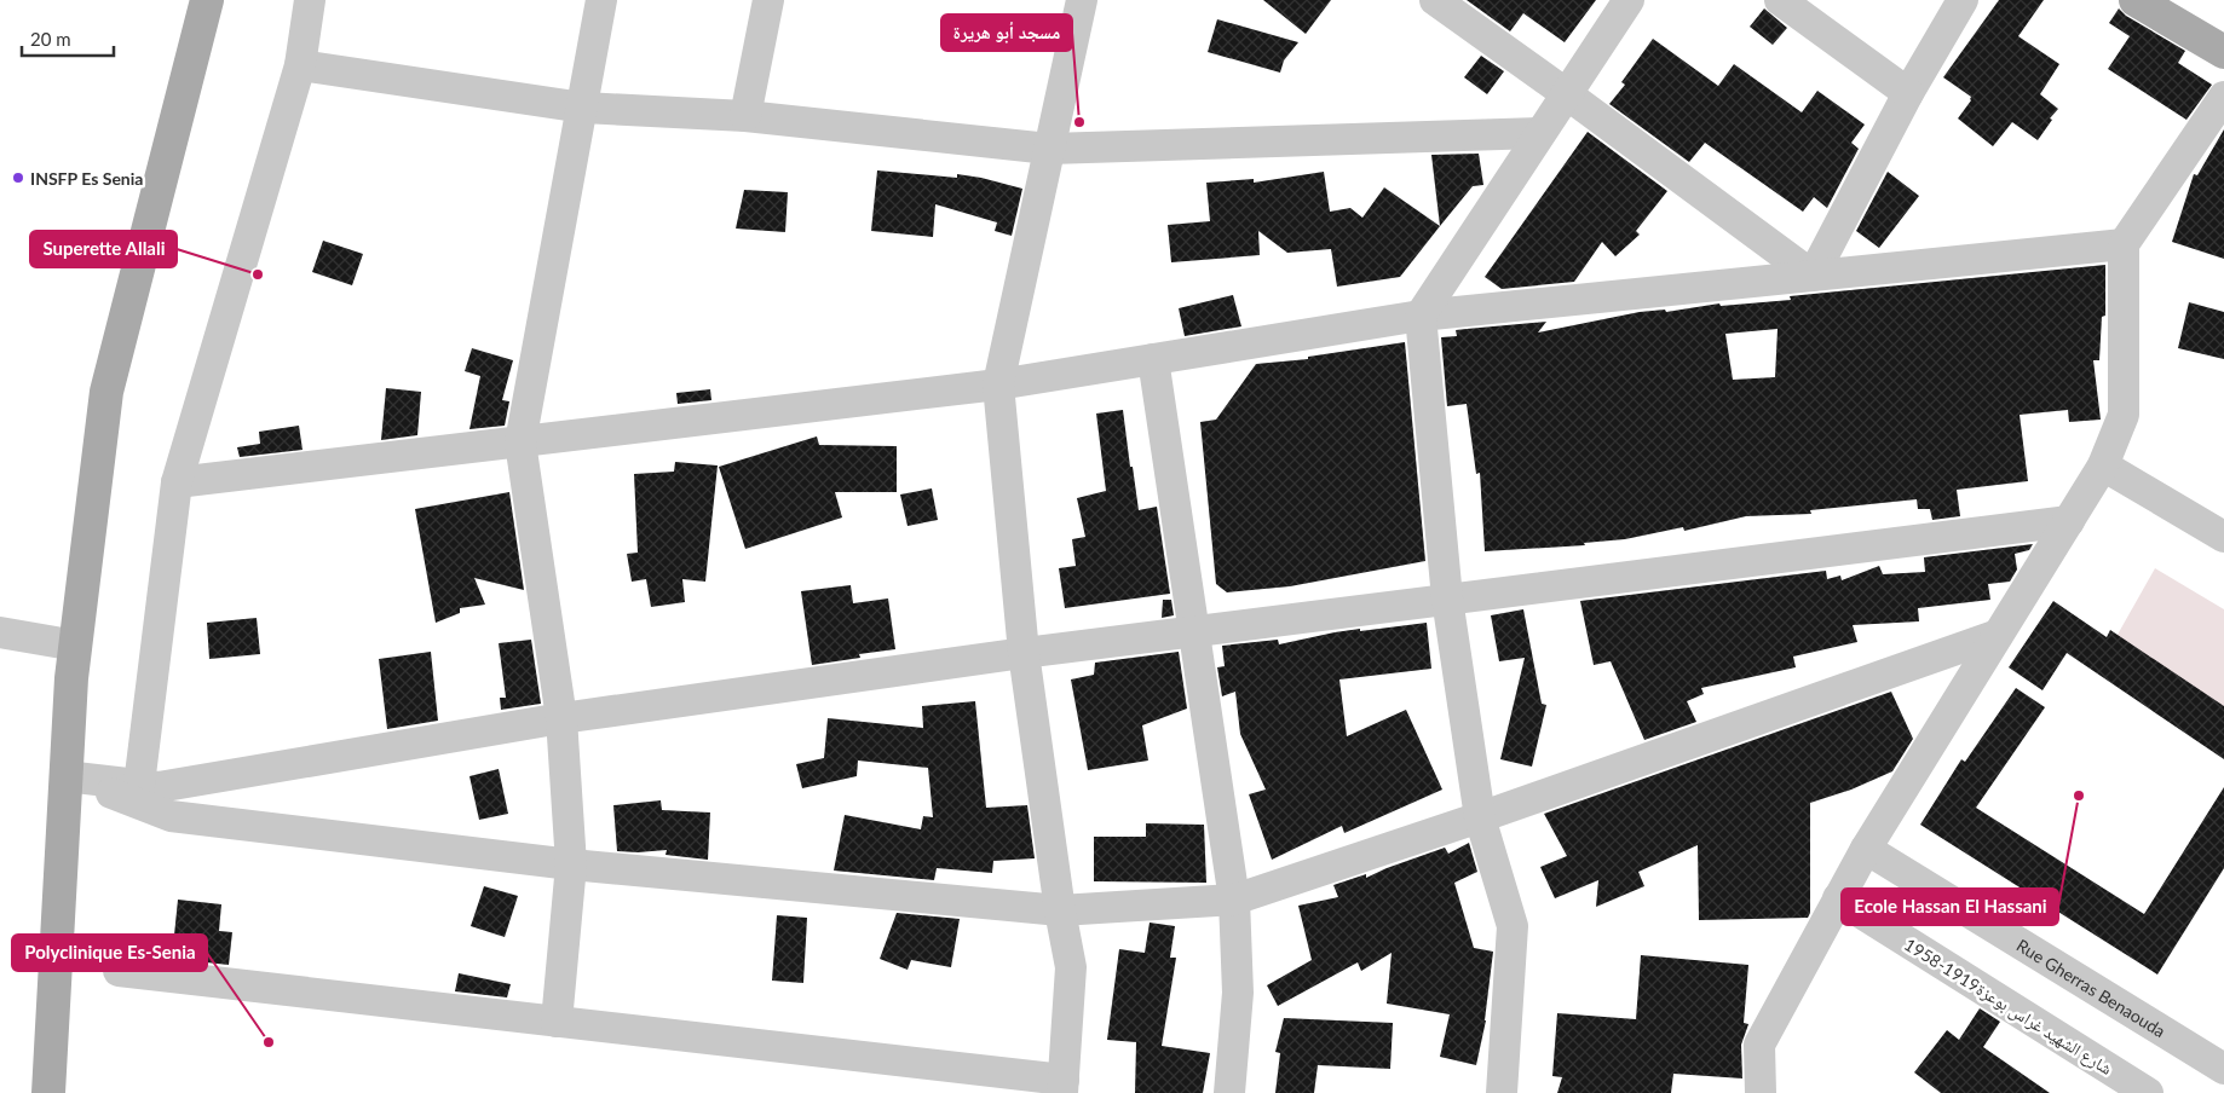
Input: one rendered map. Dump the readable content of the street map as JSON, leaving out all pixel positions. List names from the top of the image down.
{
  "streets": {
    "street": ["Rue Gherras Benaouda", "شارع الشهيد غراس بوعزة1919-1958"]
  },
  "places": [
    "مسجد أبو هريرة",
    "INSFP Es Senia",
    "Superette Allali",
    "Ecole Hassan El Hassani",
    "Polyclinique Es-Senia"
  ],
  "scale_bar": "20 m"
}
